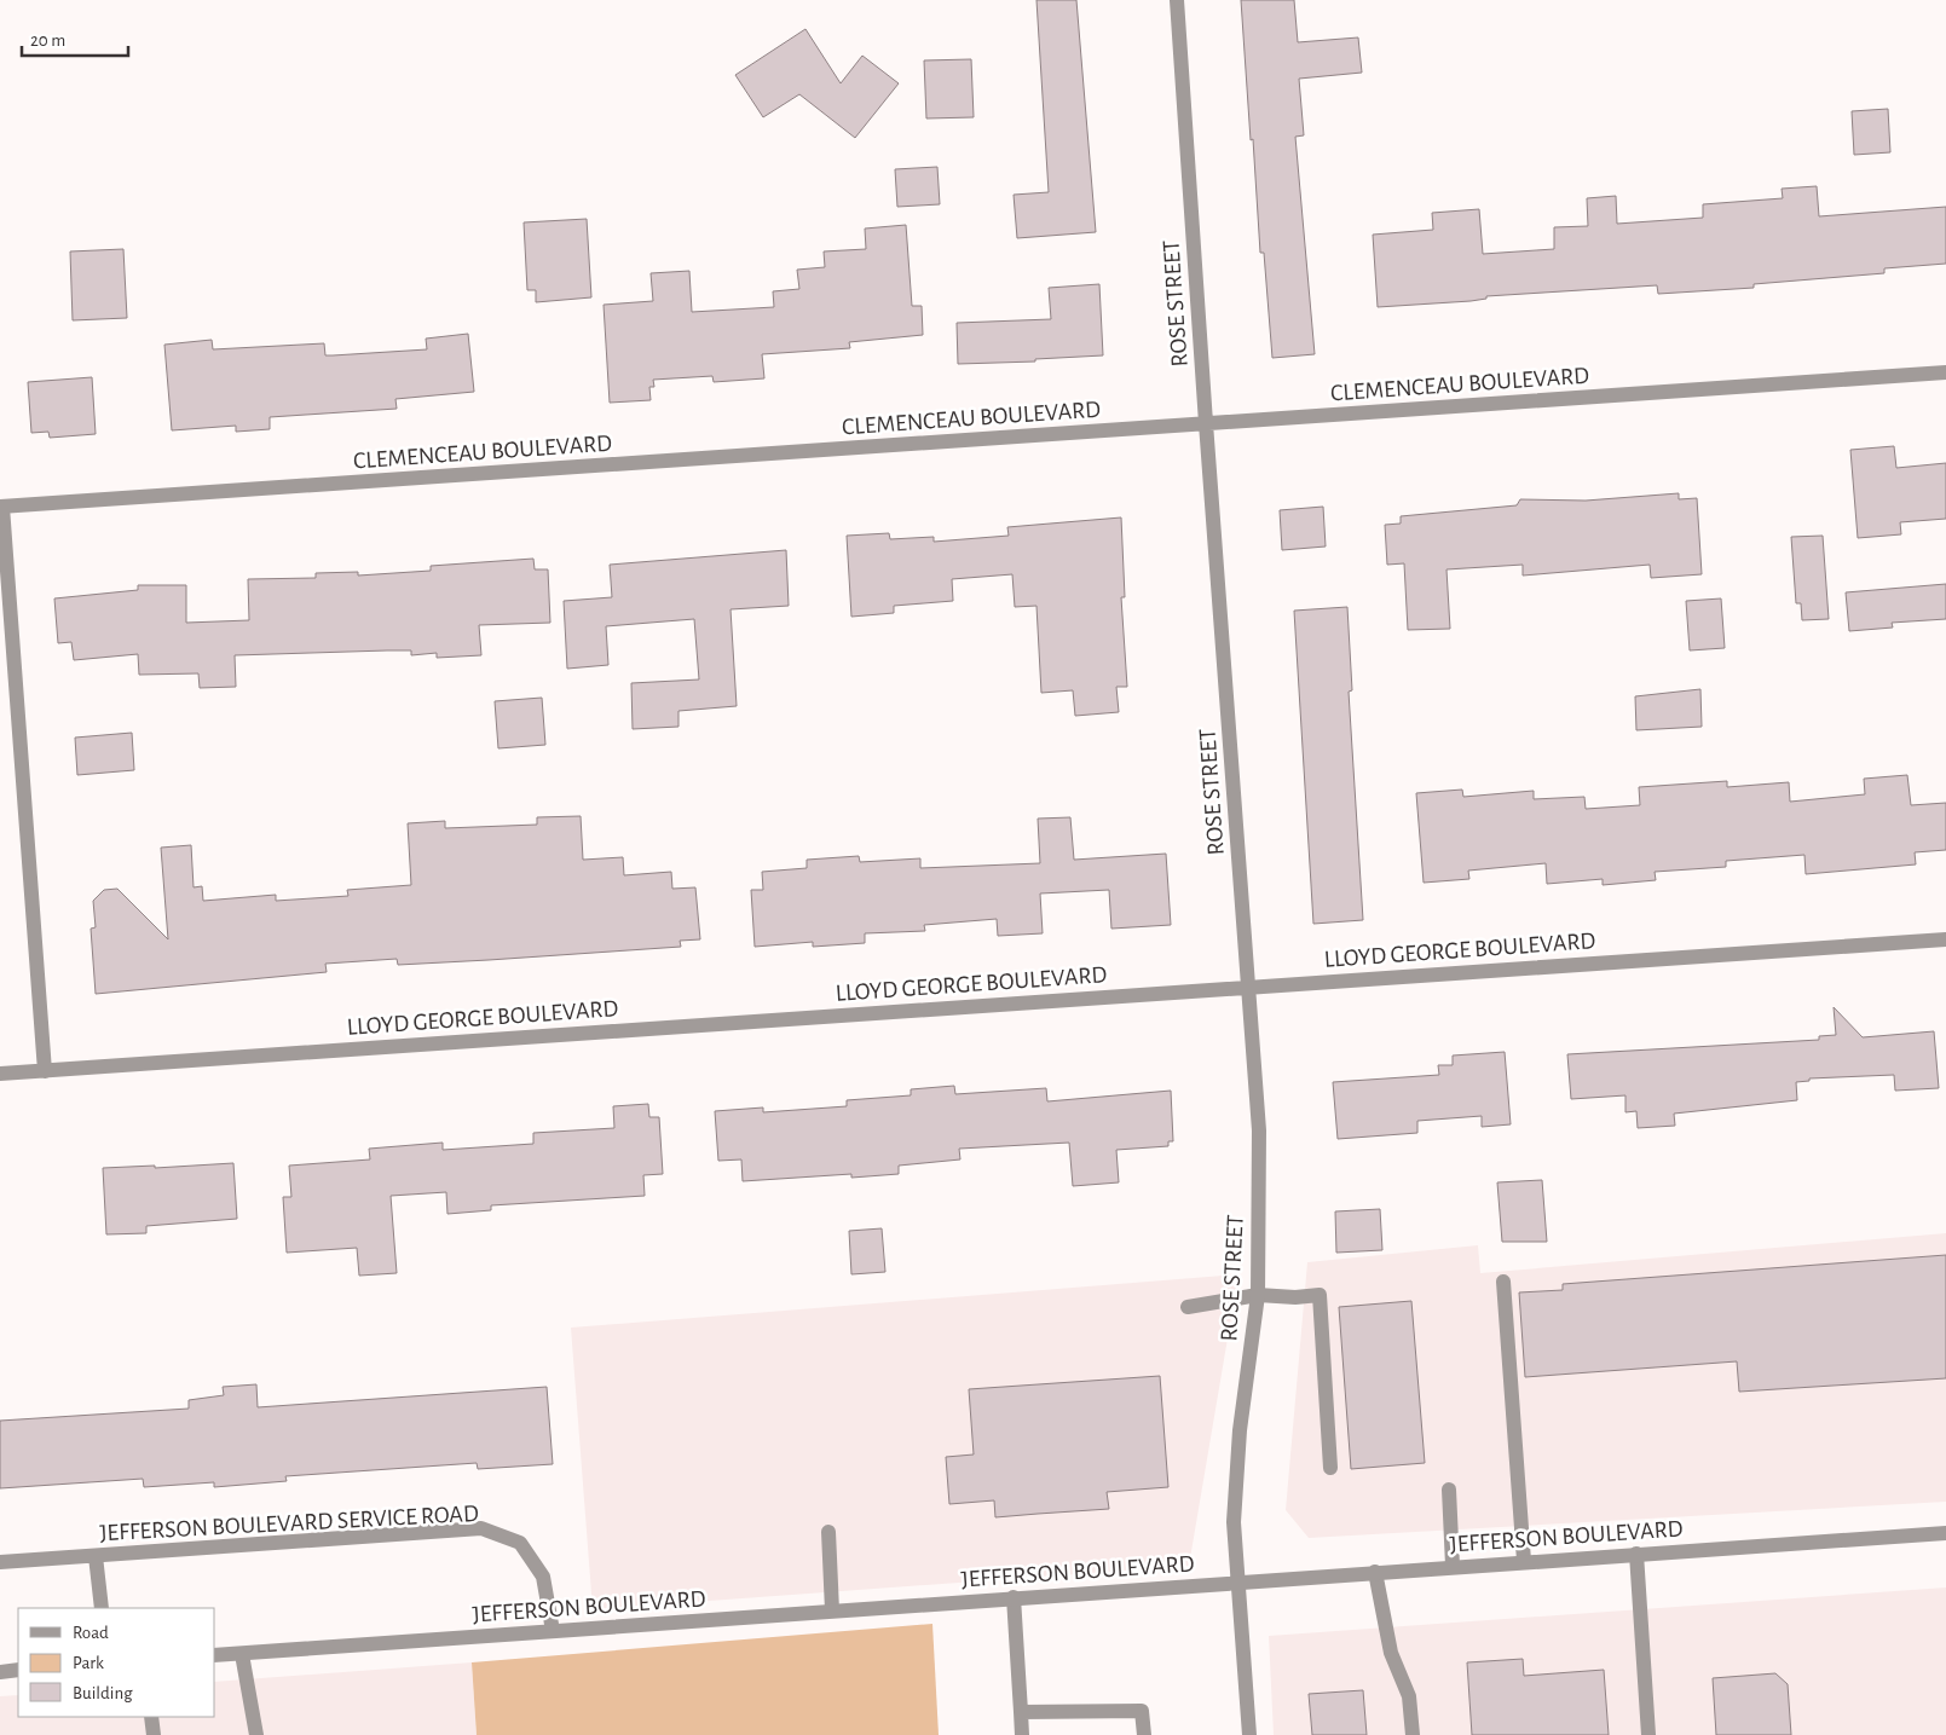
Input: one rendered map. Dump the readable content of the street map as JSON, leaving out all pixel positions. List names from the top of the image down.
{
  "streets": {
    "street": [
      "ROSE STREET",
      "CLEMENCEAU BOULEVARD",
      "LLOYD GEORGE BOULEVARD",
      "JEFFERSON BOULEVARD SERVICE ROAD",
      "JEFFERSON BOULEVARD"
    ]
  },
  "crossings": [
    ["ROSE STREET", "CLEMENCEAU BOULEVARD"],
    ["ROSE STREET", "LLOYD GEORGE BOULEVARD"],
    ["ROSE STREET", "JEFFERSON BOULEVARD"],
    ["JEFFERSON BOULEVARD SERVICE ROAD", "JEFFERSON BOULEVARD"]
  ],
  "legend": ["Road", "Park", "Building"],
  "scale_bar": "20 m"
}
